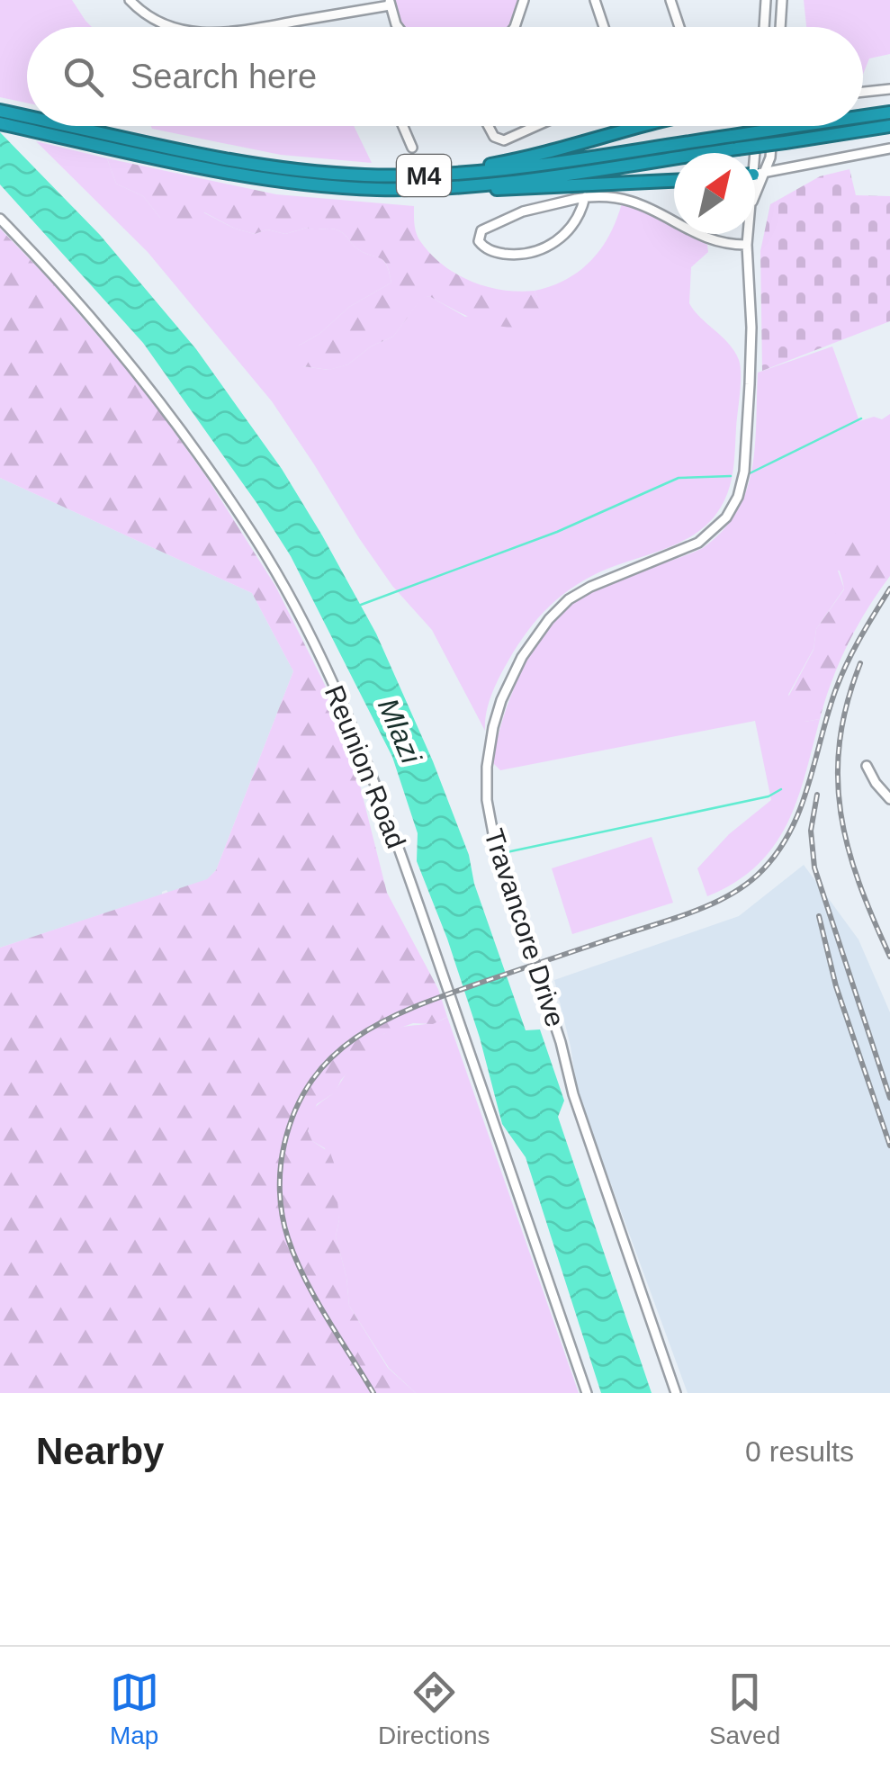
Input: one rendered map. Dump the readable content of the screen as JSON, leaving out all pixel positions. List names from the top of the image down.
{
  "streets": {
    "highway": ["M4"],
    "street": ["Reunion Road", "Travancore Drive"]
  },
  "water": ["Mlazi"],
  "north": "top right",
  "page": {
    "search": "Search here",
    "heading": ["Nearby", "0 results"],
    "nav": ["Map", "Directions", "Saved"]
  }
}
